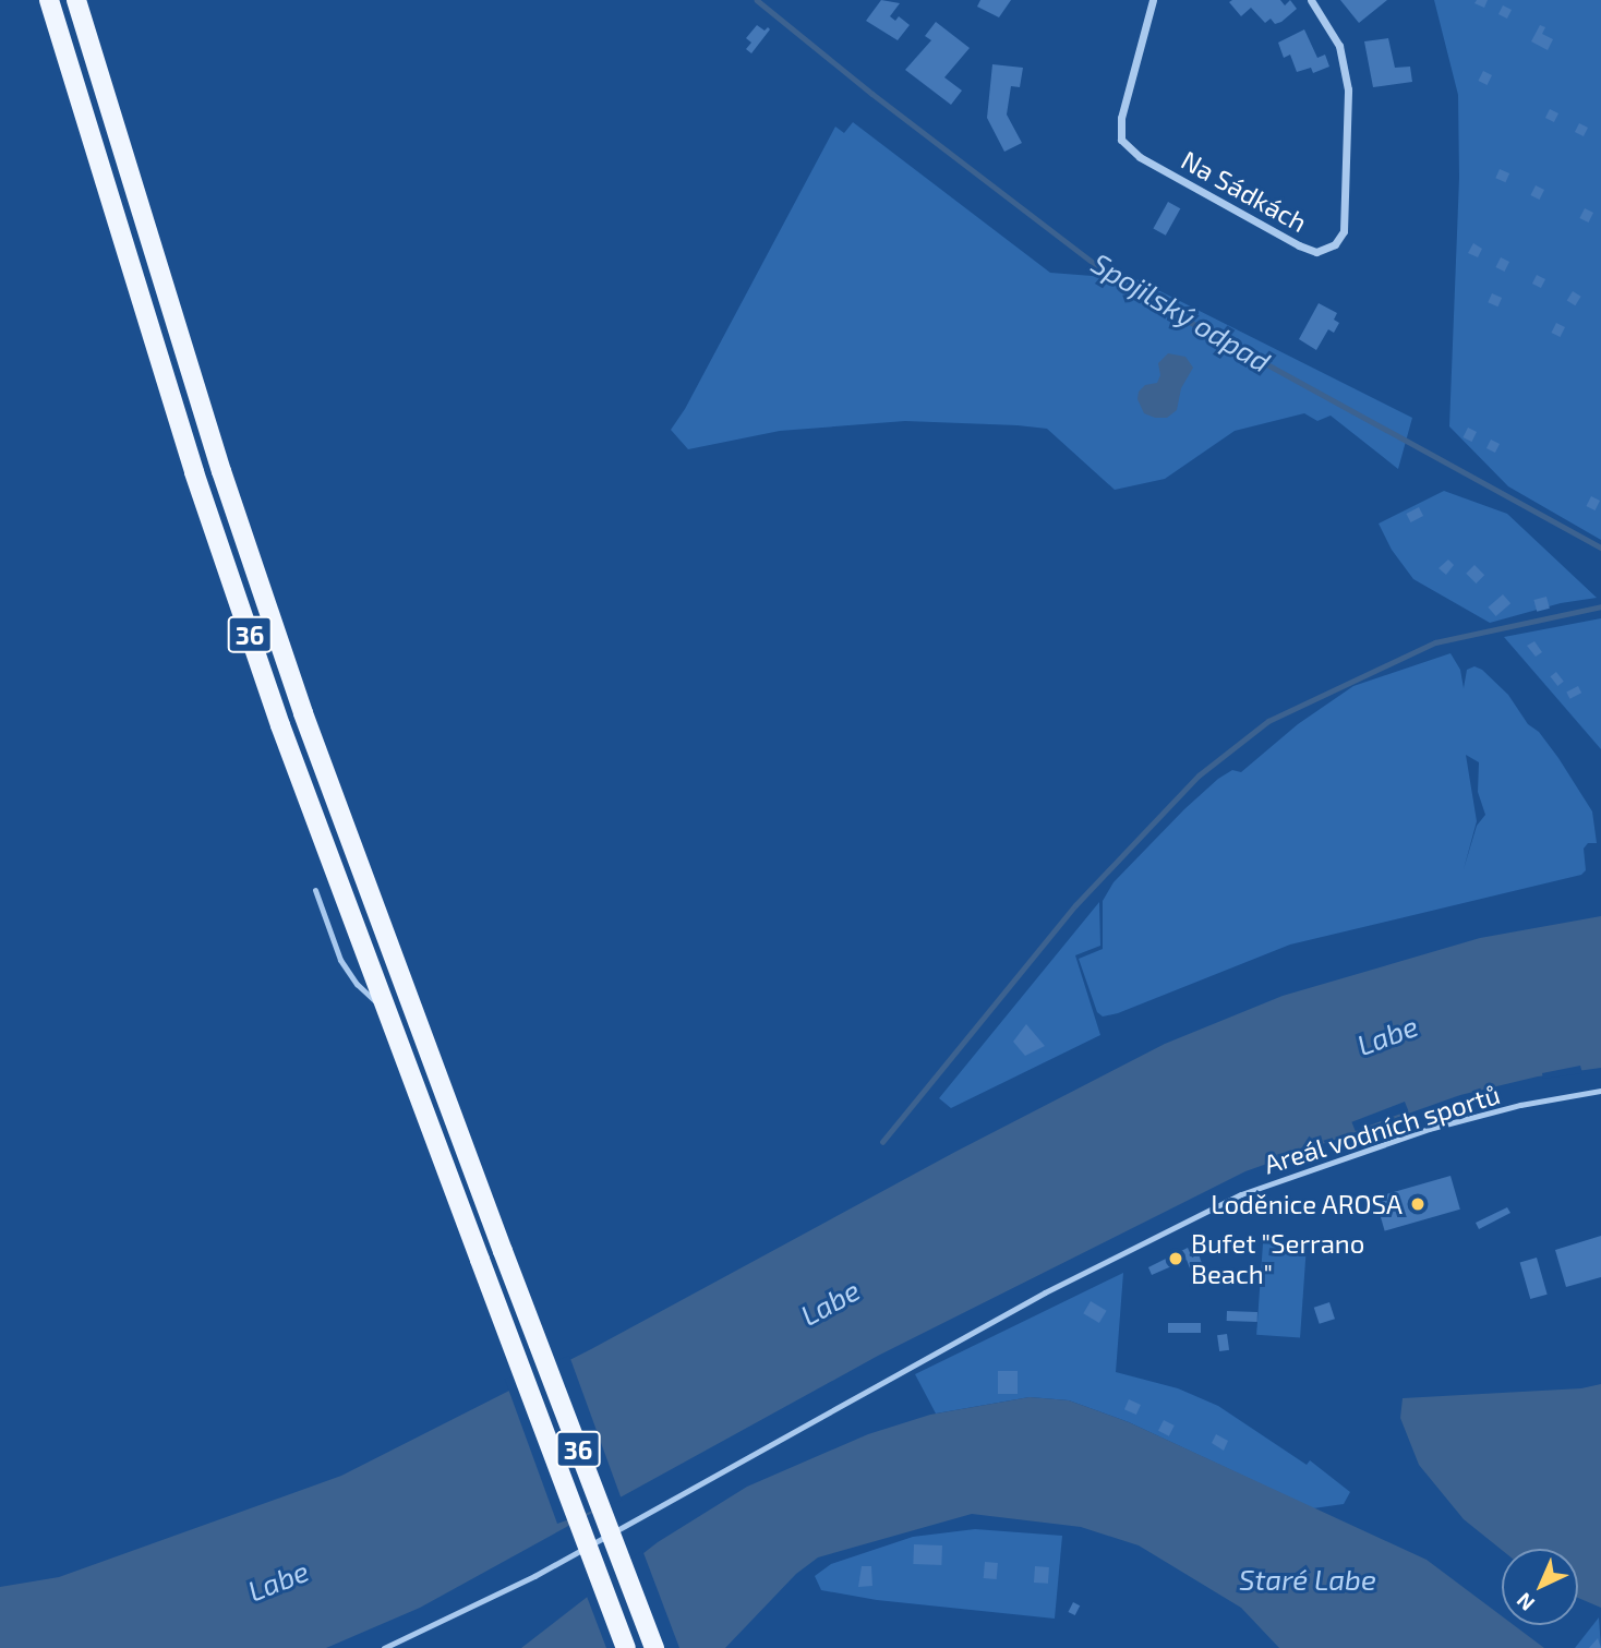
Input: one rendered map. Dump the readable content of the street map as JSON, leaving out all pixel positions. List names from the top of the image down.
{
  "streets": {
    "main road": ["36"],
    "street": ["Na Sádkách"],
    "lane": ["Areál vodních sportů"]
  },
  "water": ["Spojilský odpad", "Labe", "Staré Labe"],
  "places": ["Loděnice AROSA", "Bufet \"Serrano Beach\""],
  "north": "bottom left"
}
